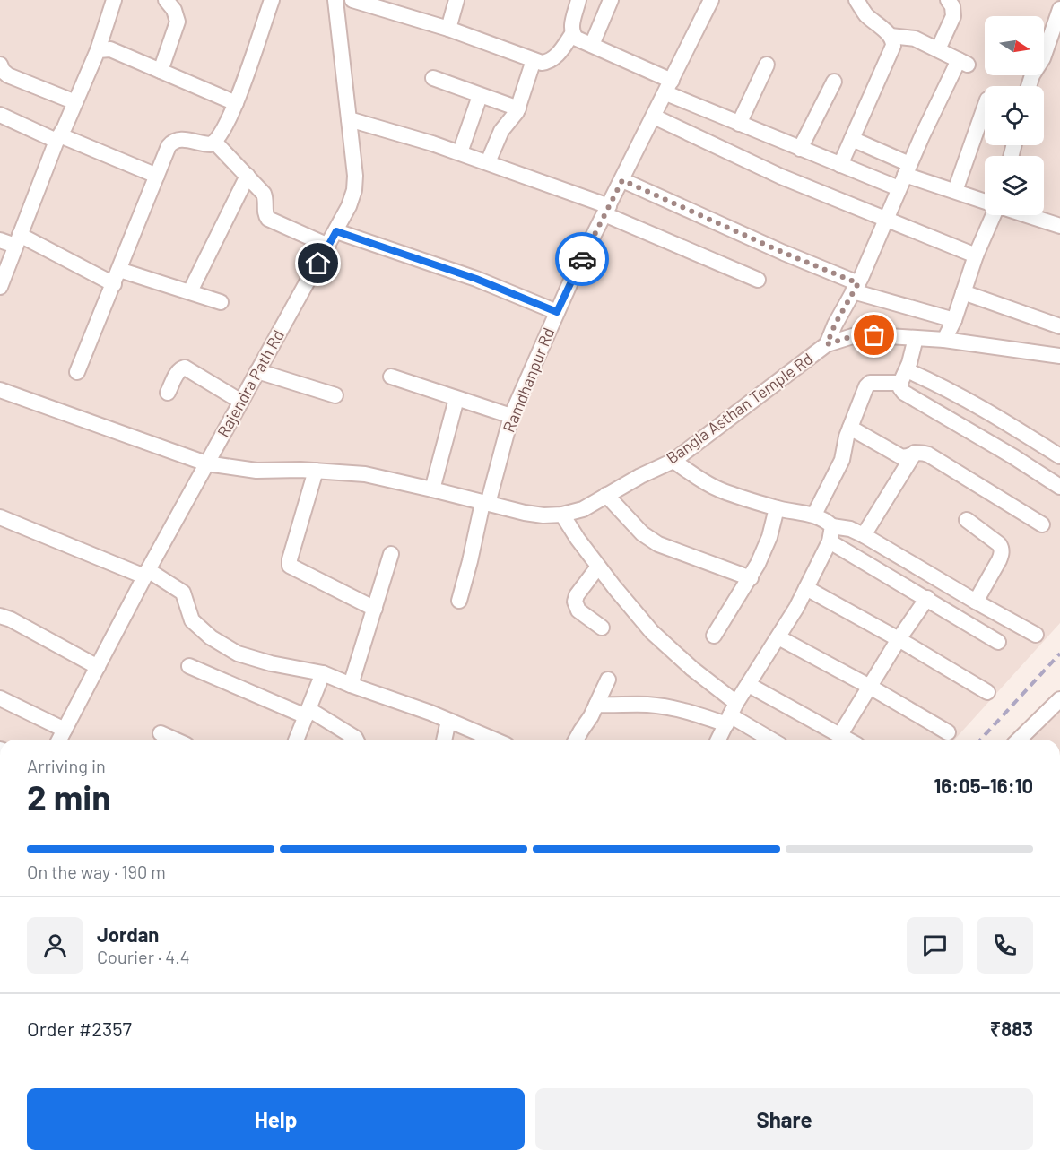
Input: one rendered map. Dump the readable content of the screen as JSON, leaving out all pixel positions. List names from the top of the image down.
{
  "streets": {
    "street": ["Ramdhanpur Rd", "Rajendra Path Rd", "Bangla Asthan Temple Rd"]
  },
  "crossings": [
    ["Ramdhanpur Rd", "Bangla Asthan Temple Rd"],
    ["Rajendra Path Rd", "Bangla Asthan Temple Rd"]
  ],
  "north": "right",
  "page": {
    "heading": ["2 min", "Arriving in", "16:05–16:10"],
    "panel": [
      "Jordan",
      "Courier · 4.4",
      "Order #2357",
      "₹883"
    ],
    "bar": "On the way · 190 m",
    "buttons": ["Help", "Share"]
  }
}
